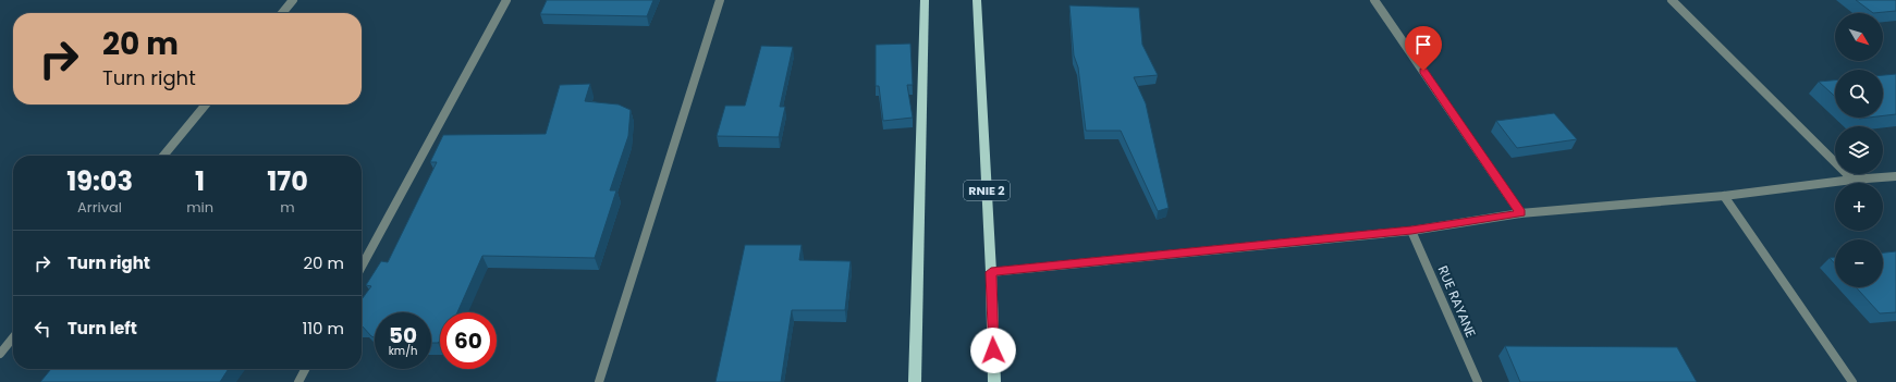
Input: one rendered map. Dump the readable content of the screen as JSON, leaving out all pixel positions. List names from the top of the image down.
{
  "streets": {
    "main road": ["RNIE 2"],
    "street": ["RUE RAYANE"]
  },
  "north": "bottom right",
  "page": {
    "map_buttons": ["+", "−"],
    "turn": ["20 m", "Turn right"],
    "eta": [
      "19:03",
      "Arrival",
      "1",
      "min",
      "170",
      "m"
    ],
    "list": [
      {
        "name": "Turn right",
        "value": "20 m"
      },
      {
        "name": "Turn left",
        "value": "110 m"
      }
    ],
    "speed": "50 km/h",
    "limit": "60"
  }
}
